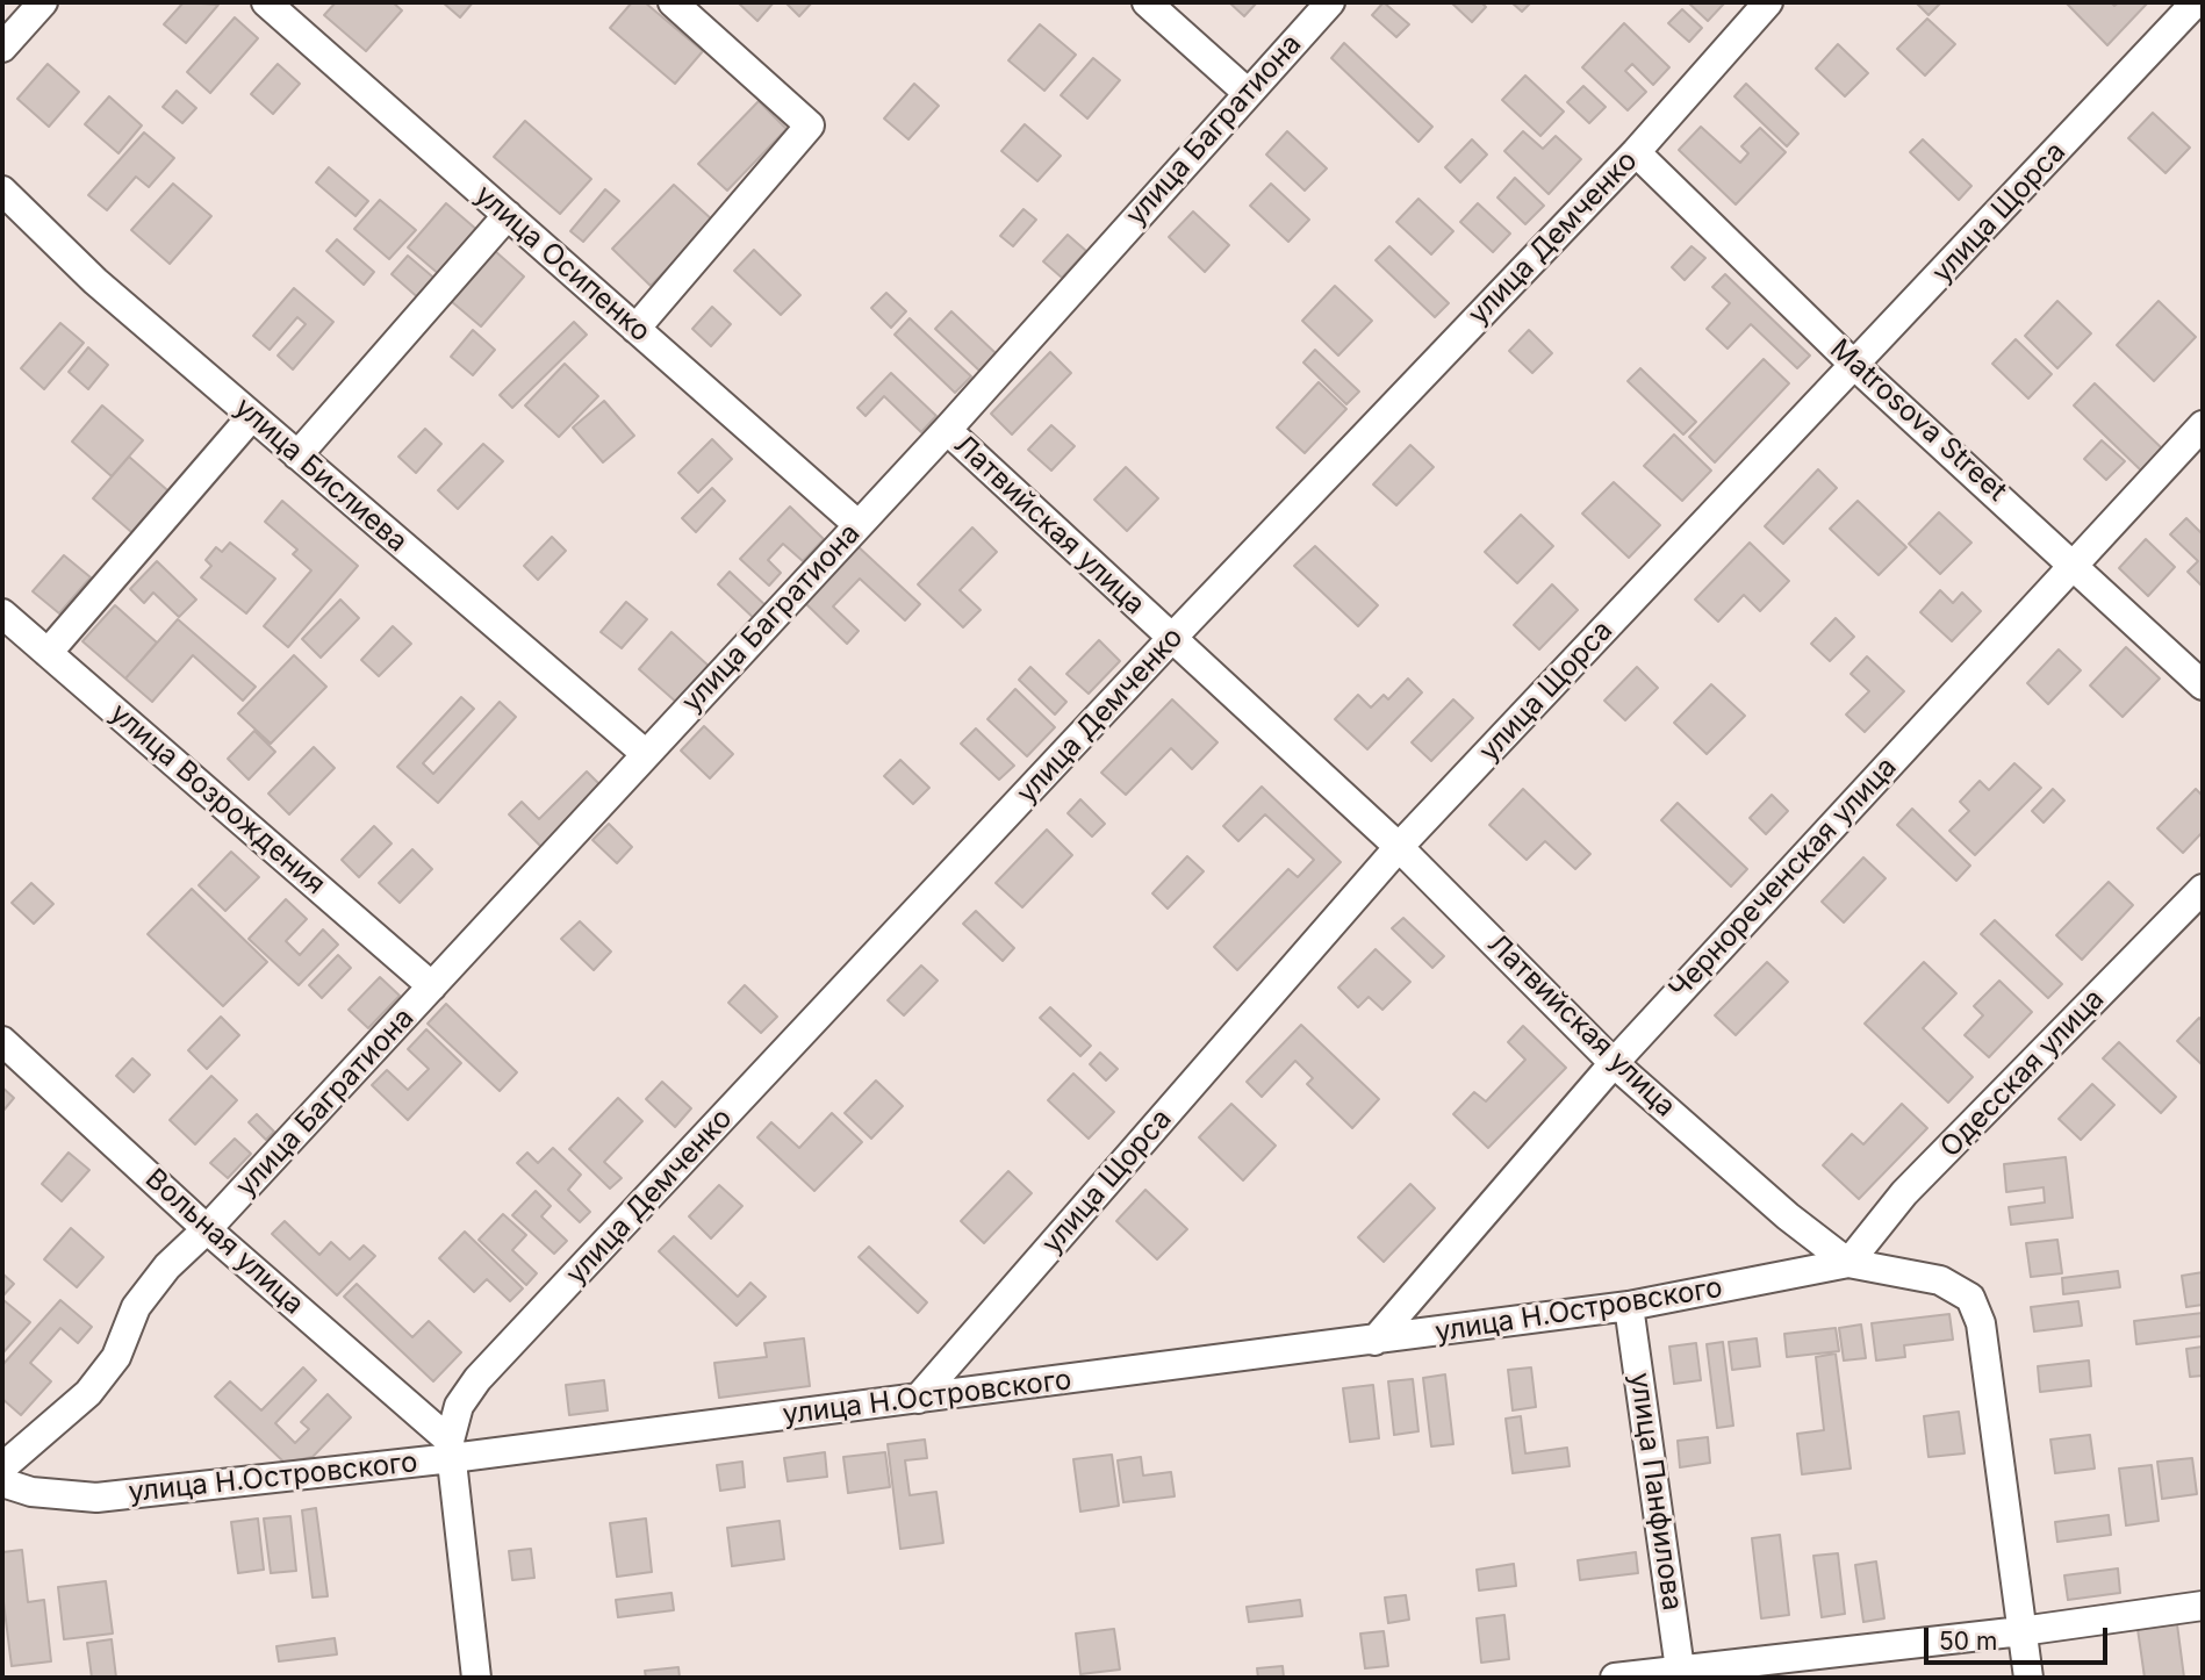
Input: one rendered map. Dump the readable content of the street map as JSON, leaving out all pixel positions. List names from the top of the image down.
{
  "streets": {
    "street": [
      "улица Багратиона",
      "улица Щорса",
      "улица Демченко",
      "улица Осипенко",
      "Matrosova Street",
      "улица Бислиева",
      "Латвийская улица",
      "улица Возрождения",
      "Чернореченская улица",
      "Одесская улица",
      "Вольная улица",
      "улица Н.Островского",
      "улица Панфилова"
    ]
  },
  "crossings": [
    ["улица Багратиона", "улица Осипенко"],
    ["улица Багратиона", "улица Бислиева"],
    ["улица Багратиона", "Латвийская улица"],
    ["улица Багратиона", "улица Возрождения"],
    ["улица Багратиона", "Вольная улица"],
    ["улица Щорса", "Matrosova Street"],
    ["улица Щорса", "Латвийская улица"],
    ["улица Щорса", "улица Н.Островского"],
    ["улица Демченко", "Matrosova Street"],
    ["улица Демченко", "Латвийская улица"],
    ["улица Демченко", "Вольная улица"],
    ["улица Демченко", "улица Н.Островского"],
    ["Matrosova Street", "Чернореченская улица"],
    ["Латвийская улица", "Чернореченская улица"],
    ["Латвийская улица", "Одесская улица"],
    ["Латвийская улица", "улица Н.Островского"],
    ["Чернореченская улица", "улица Н.Островского"],
    ["Одесская улица", "улица Н.Островского"],
    ["Вольная улица", "улица Н.Островского"],
    ["улица Н.Островского", "улица Панфилова"]
  ],
  "scale_bar": "50 m"
}
